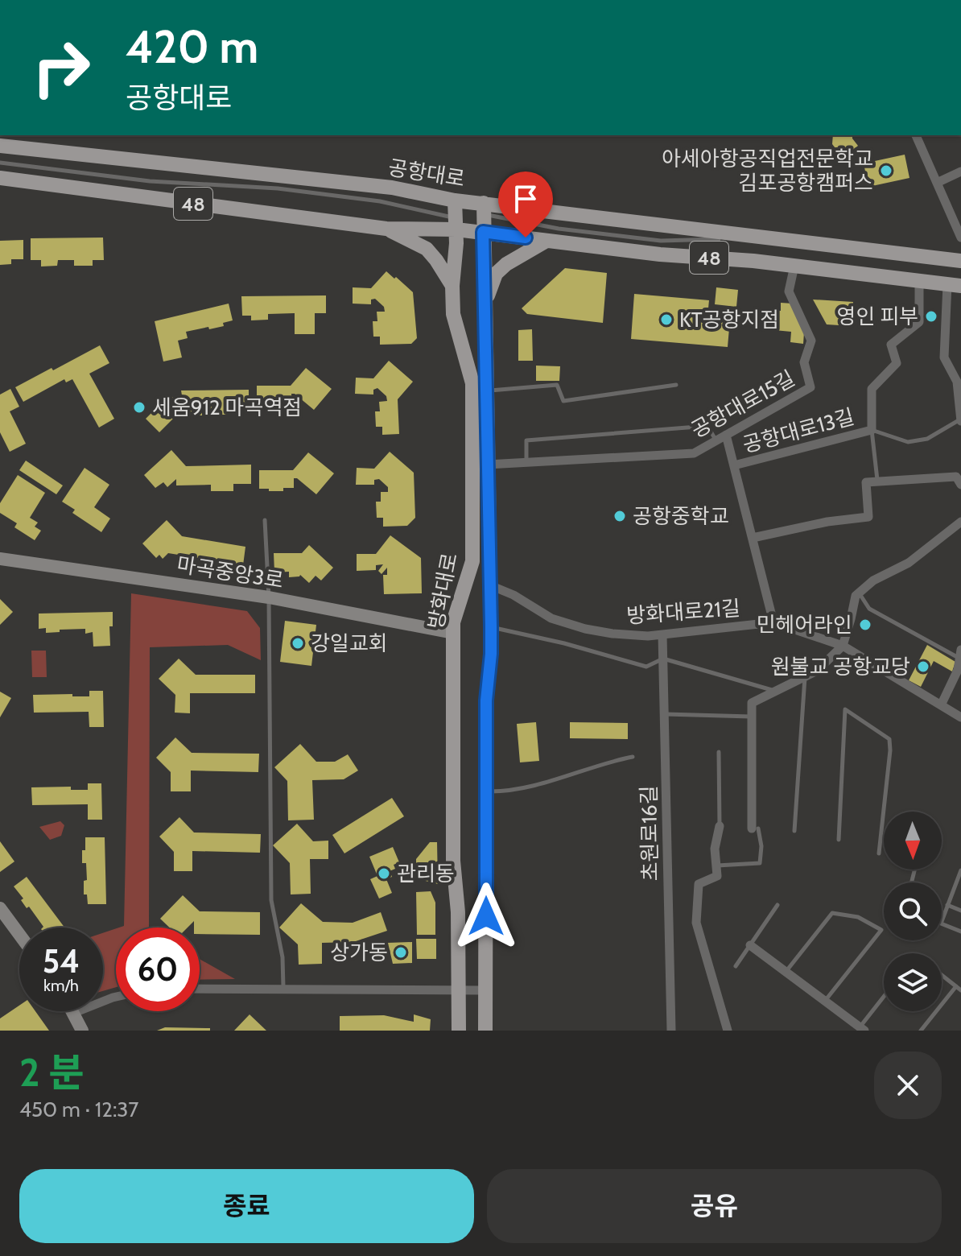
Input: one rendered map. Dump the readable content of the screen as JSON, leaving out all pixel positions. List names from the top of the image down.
{
  "streets": {
    "main road": ["공항대로", "48", "방화대로"],
    "street": [
      "공항대로15길",
      "공항대로13길",
      "마곡중앙3로",
      "방화대로21길",
      "초원로16길"
    ]
  },
  "crossings": [
    ["공항대로", "방화대로"],
    ["48", "공항대로15길"],
    ["48", "공항대로13길"],
    ["48", "방화대로"],
    ["공항대로15길", "방화대로"],
    ["공항대로15길", "방화대로21길"],
    ["공항대로13길", "방화대로21길"],
    ["마곡중앙3로", "방화대로"],
    ["방화대로", "방화대로21길"],
    ["방화대로21길", "초원로16길"]
  ],
  "places": [
    "아세아항공직업전문학교 김포공항캠퍼스",
    "영인 피부",
    "KT공항지점",
    "세움912 마곡역점",
    "공항중학교",
    "민헤어라인",
    "강일교회",
    "원불교 공항교당",
    "관리동",
    "상가동"
  ],
  "north": "bottom",
  "page": {
    "turn": ["420 m", "공항대로"],
    "speed": "54 km/h",
    "limit": "60",
    "heading": ["2 분", "450 m · 12:37"],
    "buttons": ["종료", "공유"]
  }
}
